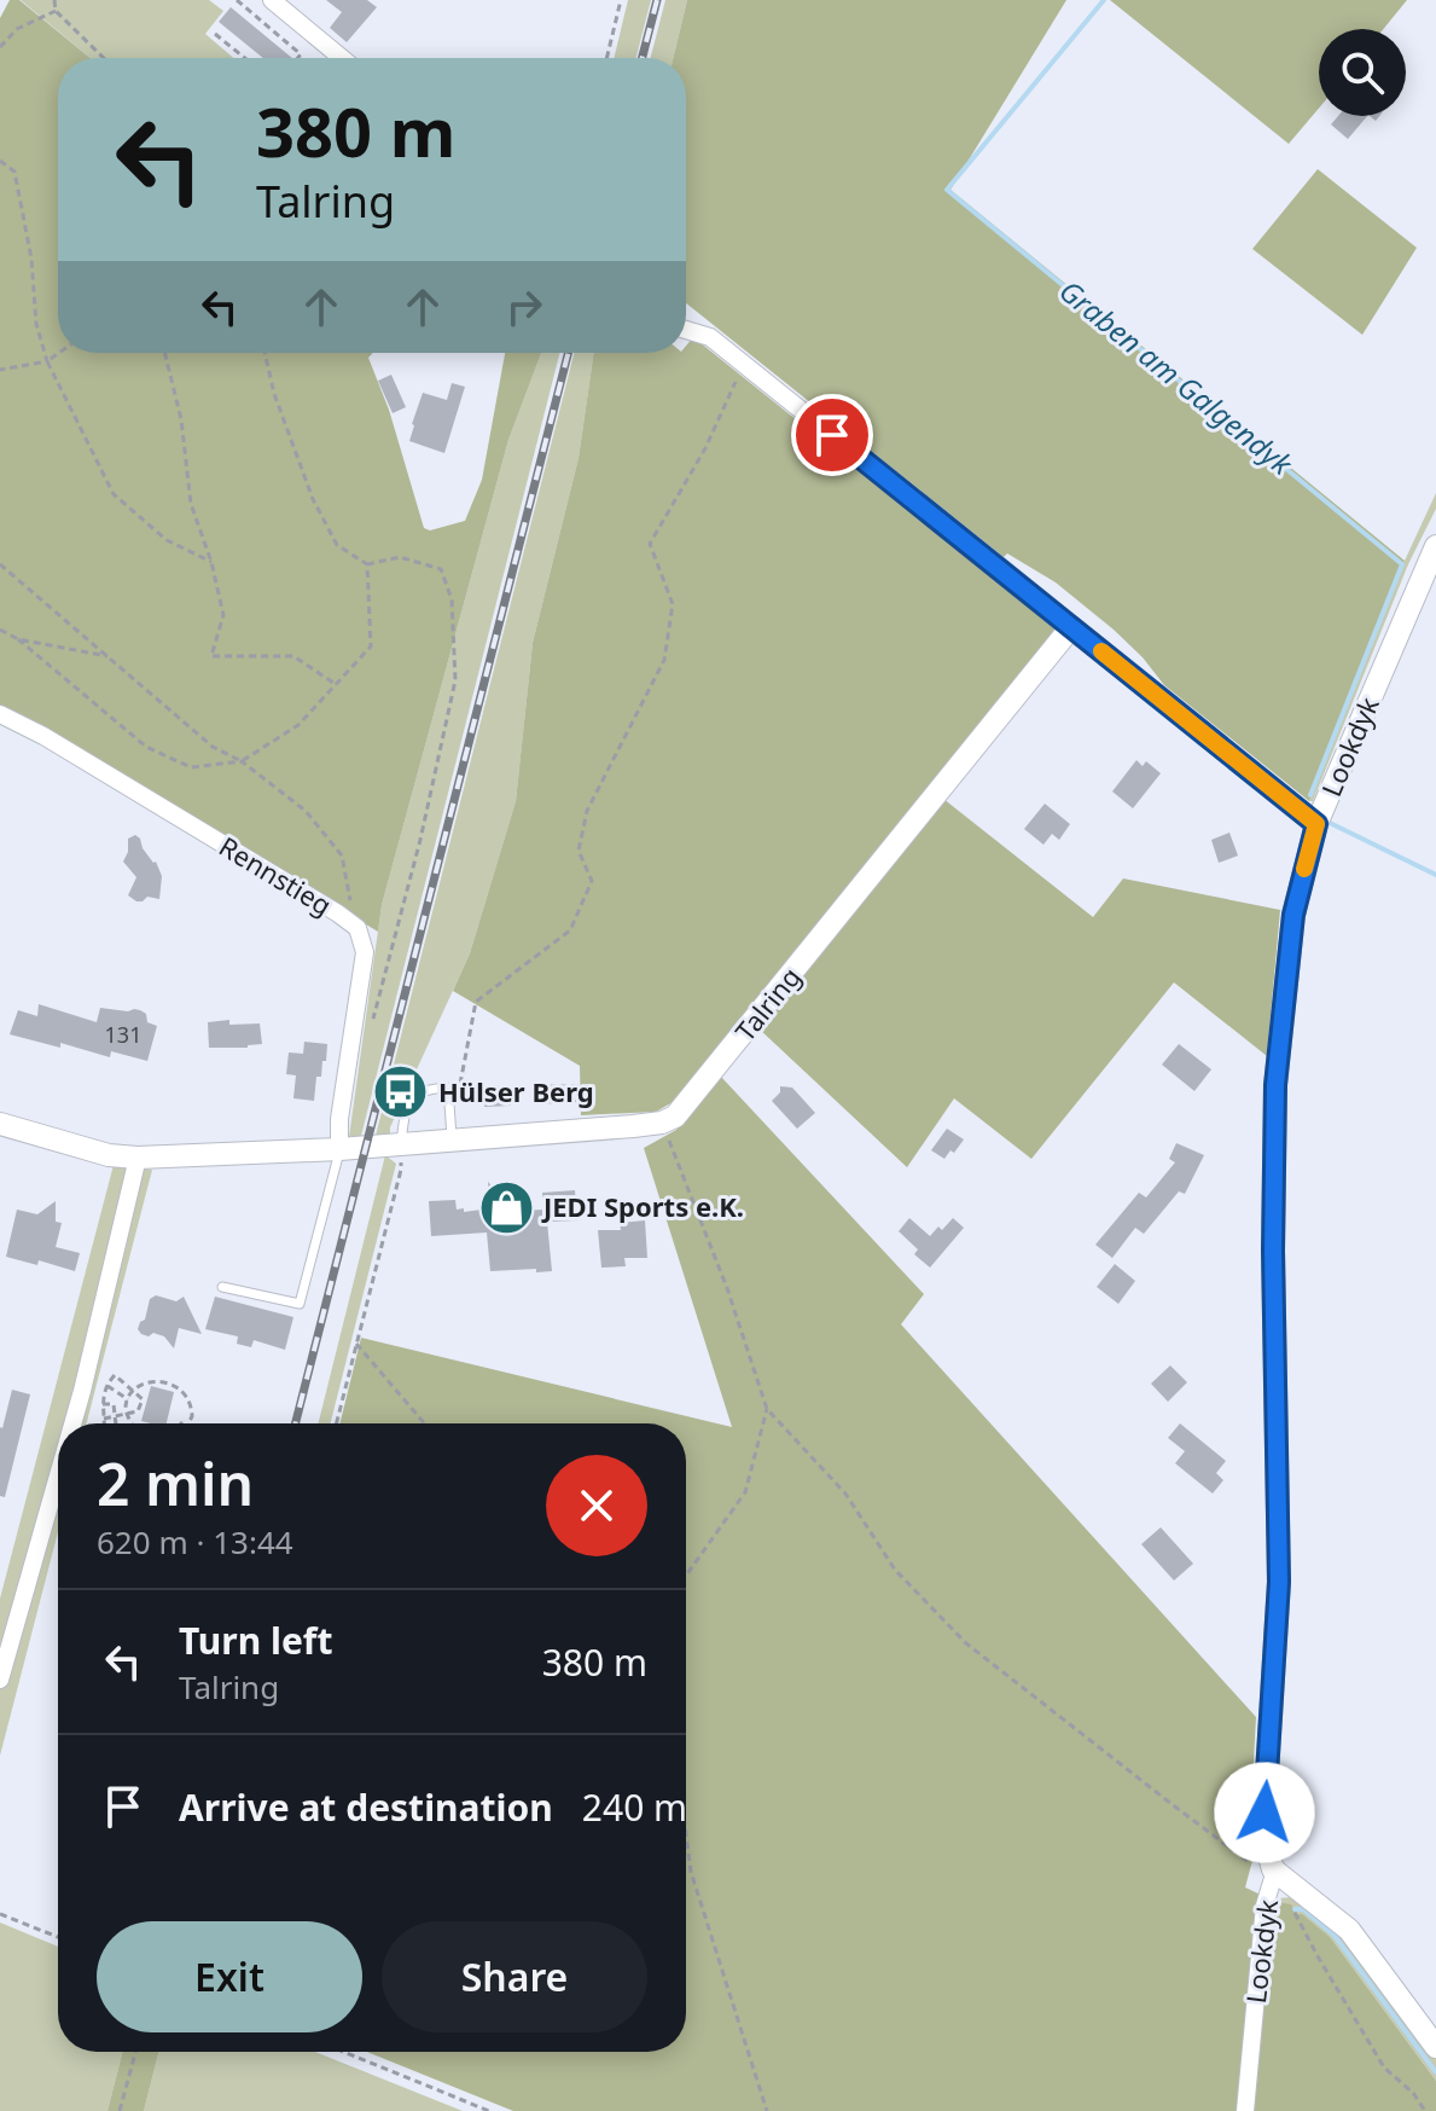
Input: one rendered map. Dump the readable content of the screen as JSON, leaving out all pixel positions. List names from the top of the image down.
{
  "streets": {
    "street": ["Lookdyk", "Rennstieg", "Talring"]
  },
  "water": ["Graben am Galgendyk"],
  "places": {
    "bus stop": ["Hülser Berg"],
    "shop": ["JEDI Sports e.K."]
  },
  "house_numbers": ["131"],
  "page": {
    "turn": ["380 m", "Talring"],
    "heading": ["2 min", "620 m · 13:44"],
    "list": [
      {
        "name": "Turn left",
        "note": "Talring",
        "value": "380 m"
      },
      {
        "name": "Arrive at destination",
        "value": "240 m"
      }
    ],
    "buttons": ["Exit", "Share"]
  }
}
